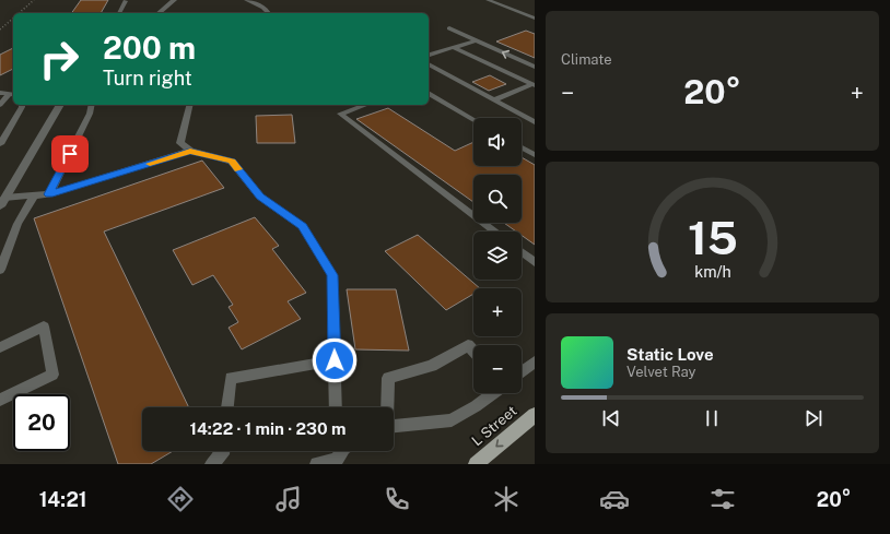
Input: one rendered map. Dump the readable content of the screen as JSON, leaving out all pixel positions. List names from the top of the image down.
{
  "streets": {
    "main road": ["L Street"]
  },
  "one_way": ["L Street"],
  "page": {
    "tile": "Climate",
    "turn": ["200 m", "Turn right"],
    "heat": ["−", "20°", "+"],
    "map_buttons": ["+", "−"],
    "song": ["Static Love", "Velvet Ray"],
    "limit": "20",
    "trip": "14:22 · 1 min · 230 m",
    "tabs": ["14:21", "20°"],
    "gauge": ["15", "km/h"]
  }
}
